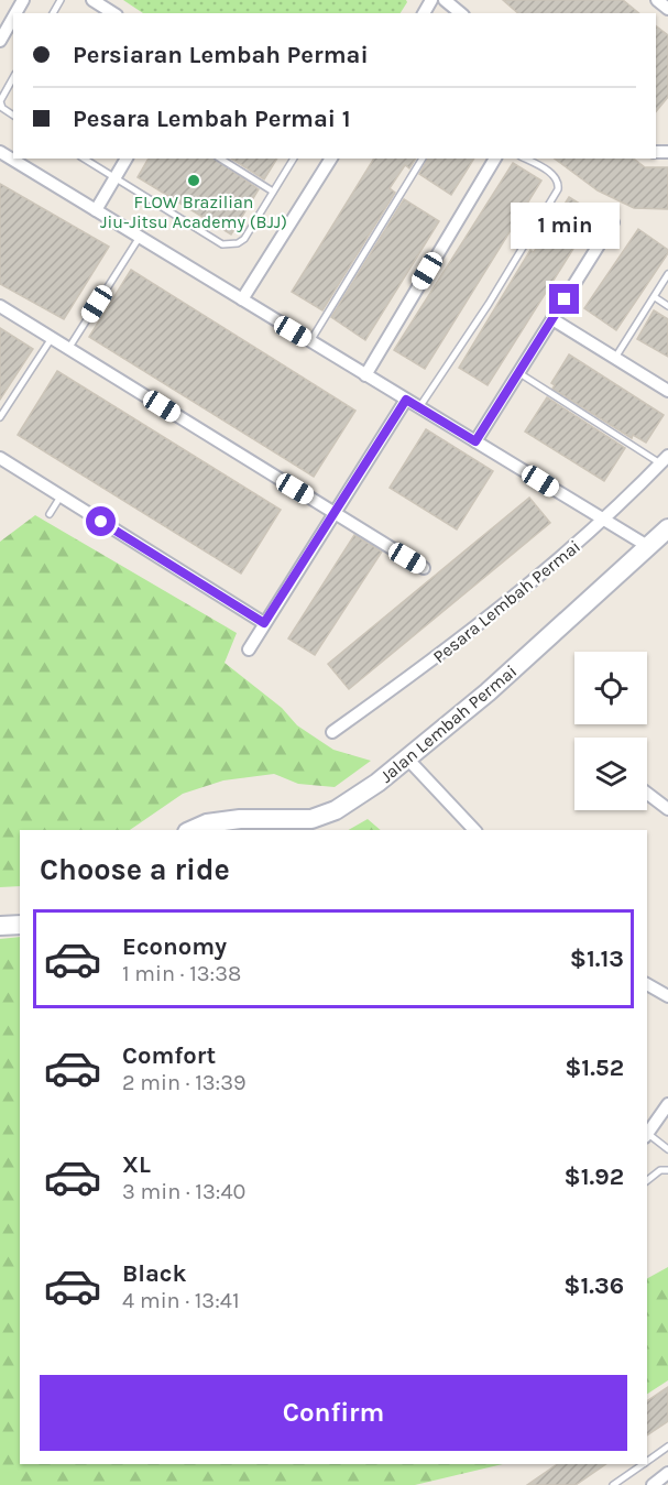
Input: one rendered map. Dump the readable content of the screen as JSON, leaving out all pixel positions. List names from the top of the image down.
{
  "streets": {
    "main road": ["Jalan Lembah Permai"],
    "street": ["Pesara Lembah Permai"]
  },
  "places": ["FLOW Brazilian Jiu-Jitsu Academy (BJJ)"],
  "page": {
    "banner": ["Persiaran Lembah Permai", "Pesara Lembah Permai 1"],
    "bubble": "1 min",
    "heading": "Choose a ride",
    "list": [
      {
        "name": "Economy",
        "note": "1 min · 13:38",
        "value": "$1.13"
      },
      {
        "name": "Comfort",
        "note": "2 min · 13:39",
        "value": "$1.52"
      },
      {
        "name": "XL",
        "note": "3 min · 13:40",
        "value": "$1.92"
      },
      {
        "name": "Black",
        "note": "4 min · 13:41",
        "value": "$1.36"
      }
    ],
    "buttons": "Confirm"
  }
}
